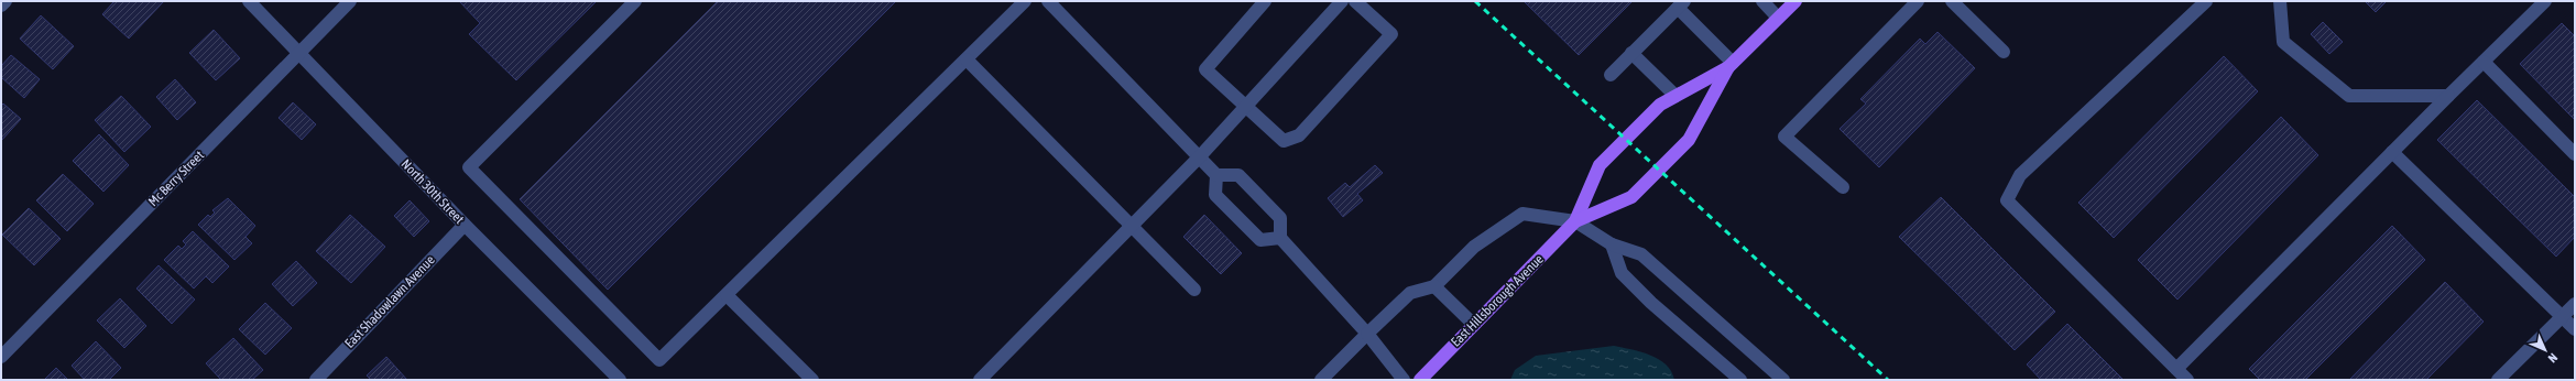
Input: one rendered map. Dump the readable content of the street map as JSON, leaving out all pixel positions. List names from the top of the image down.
{
  "streets": {
    "main road": ["East Hillsborough Avenue"],
    "street": ["Mc Berry Street", "North 30th Street", "East Shadowlawn Avenue"]
  },
  "crossings": [
    ["Mc Berry Street", "North 30th Street"],
    ["North 30th Street", "East Shadowlawn Avenue"]
  ],
  "north": "bottom right"
}
